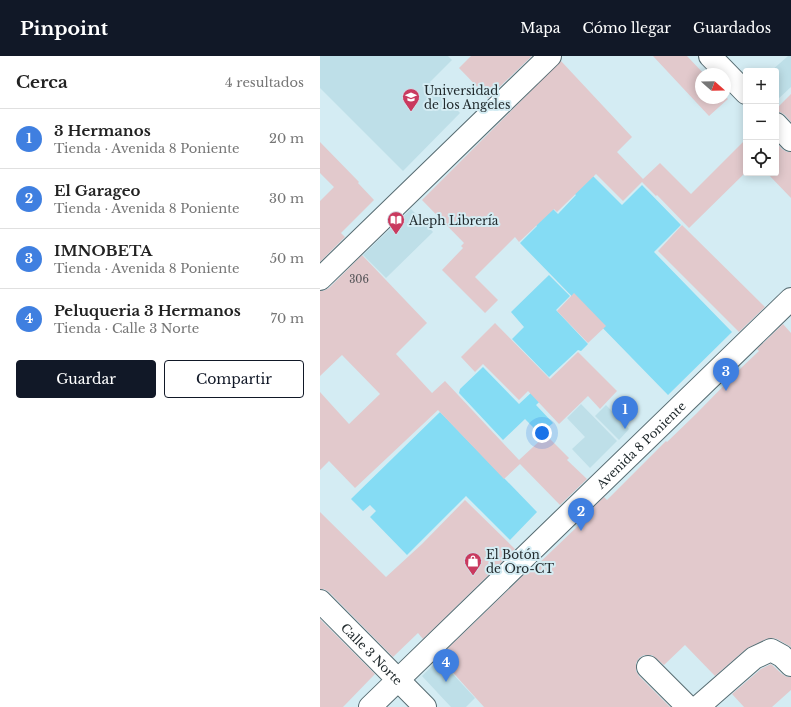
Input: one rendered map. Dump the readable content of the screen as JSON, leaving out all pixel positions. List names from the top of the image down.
{
  "streets": {
    "street": ["Avenida 8 Poniente", "Calle 3 Norte"]
  },
  "crossings": [
    ["Avenida 8 Poniente", "Calle 3 Norte"]
  ],
  "places": {
    "school or university": ["Universidad de los Angeles"],
    "library": ["Aleph Librería"],
    "shop": ["El Botón de Oro-CT"]
  },
  "house_numbers": ["306"],
  "north": "right",
  "page": {
    "header": "Pinpoint",
    "nav": ["Mapa", "Cómo llegar", "Guardados"],
    "heading": ["Cerca", "4 resultados"],
    "map_buttons": ["+", "−"],
    "list": [
      {
        "mark": "1",
        "name": "3 Hermanos",
        "note": "Tienda · Avenida 8 Poniente",
        "value": "20 m"
      },
      {
        "mark": "2",
        "name": "El Garageo",
        "note": "Tienda · Avenida 8 Poniente",
        "value": "30 m"
      },
      {
        "mark": "3",
        "name": "IMNOBETA",
        "note": "Tienda · Avenida 8 Poniente",
        "value": "50 m"
      },
      {
        "mark": "4",
        "name": "Peluqueria 3 Hermanos",
        "note": "Tienda · Calle 3 Norte",
        "value": "70 m"
      }
    ],
    "buttons": ["Guardar", "Compartir"],
    "pins": [
      "3",
      "1",
      "2",
      "4"
    ]
  }
}
